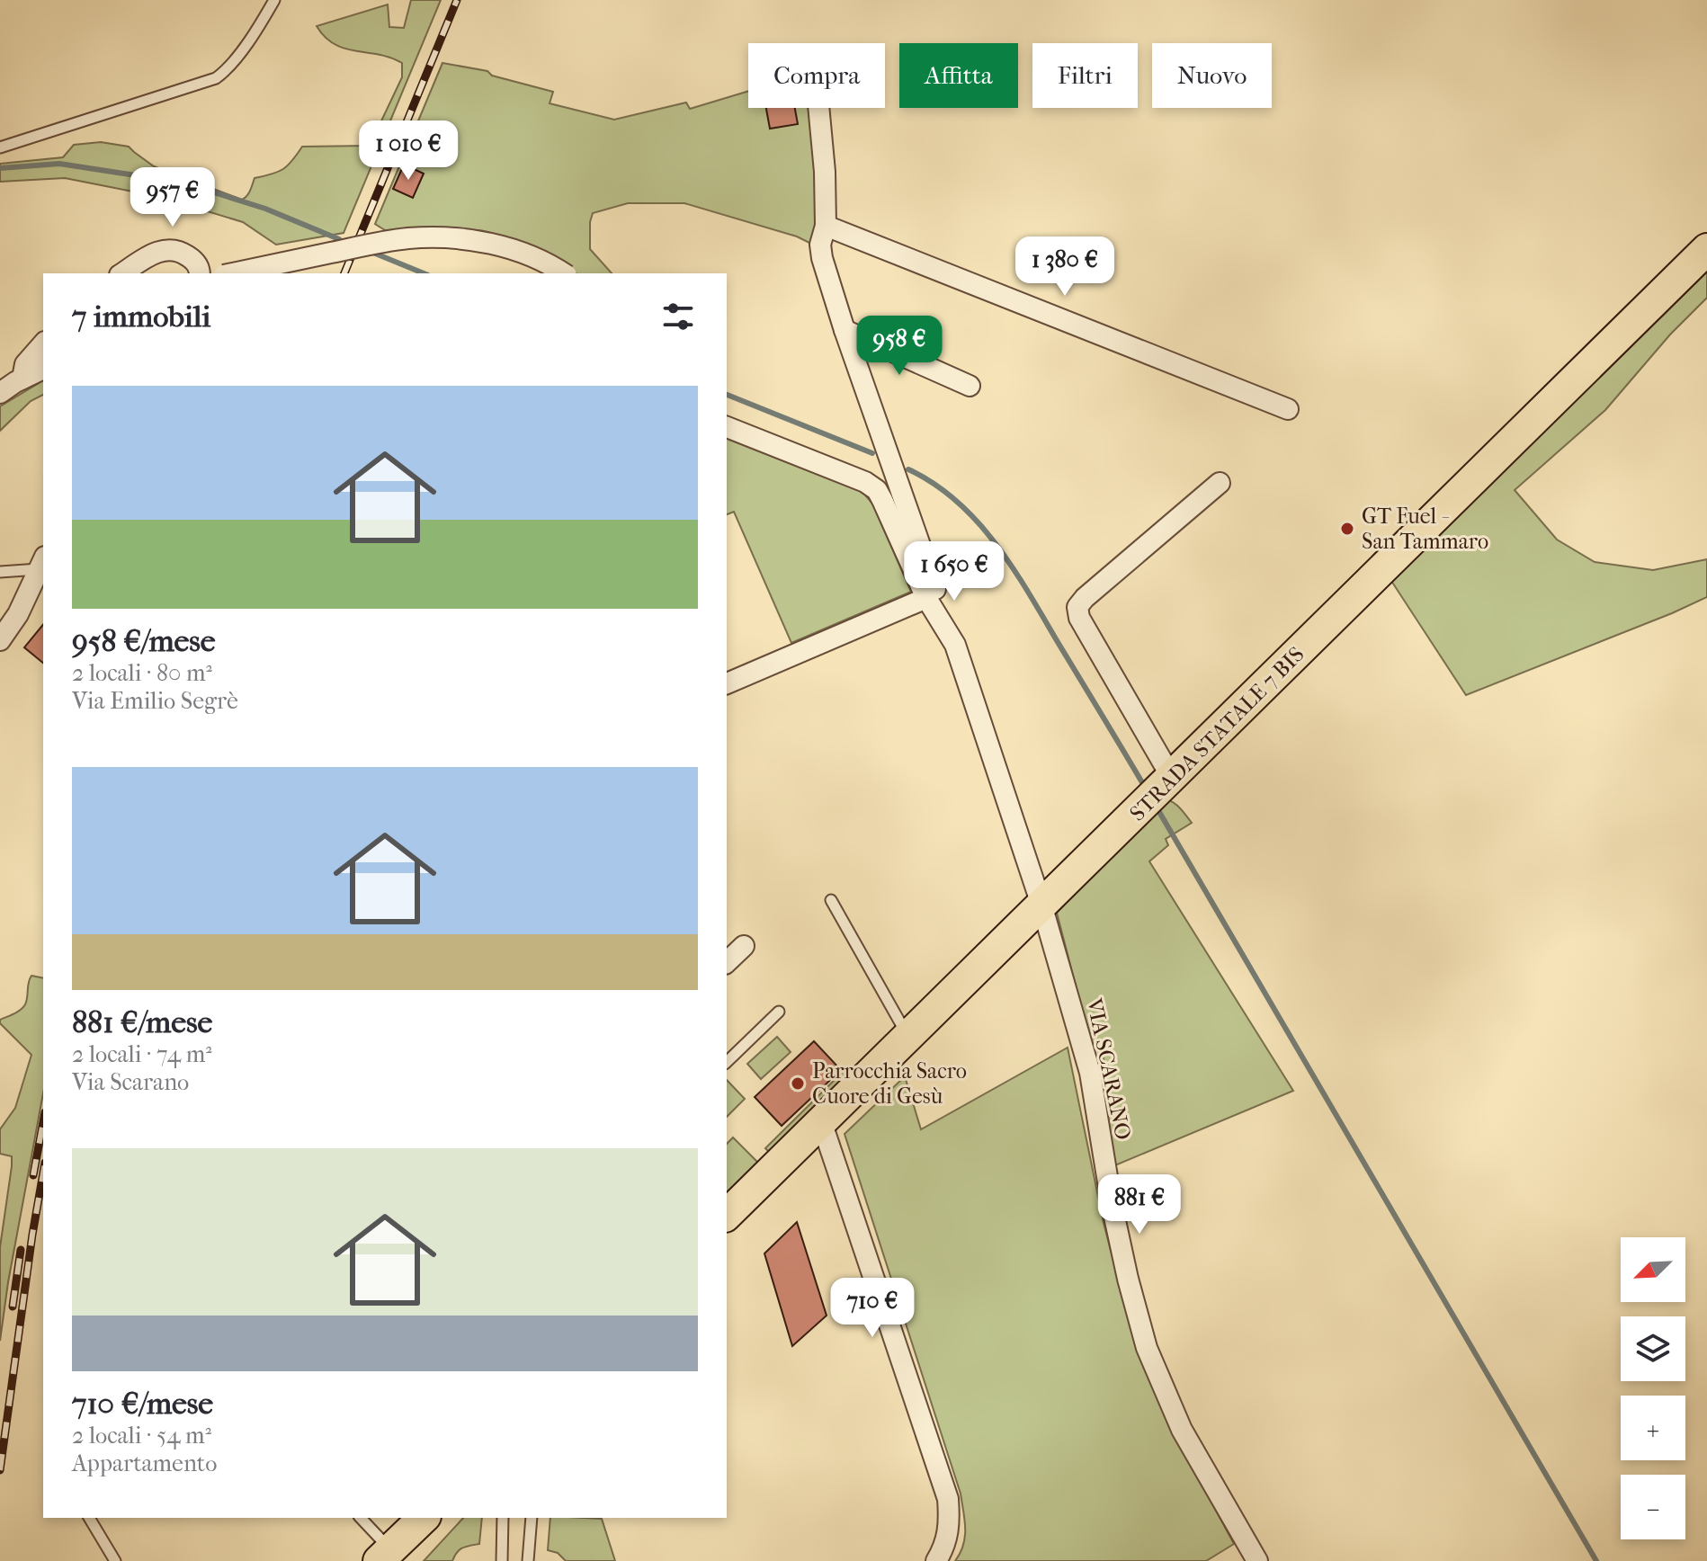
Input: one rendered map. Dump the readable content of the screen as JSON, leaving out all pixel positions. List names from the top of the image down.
{
  "streets": {
    "main road": ["STRADA STATALE 7 BIS"],
    "street": ["VIA SCARANO"]
  },
  "crossings": [
    ["STRADA STATALE 7 BIS", "VIA SCARANO"]
  ],
  "places": ["GT Fuel - San Tammaro", "Parrocchia Sacro Cuore di Gesù"],
  "north": "bottom left",
  "page": {
    "chip": [
      "Compra",
      "Affitta",
      "Filtri",
      "Nuovo"
    ],
    "price": [
      "1 010 €",
      "957 €",
      "1 380 €",
      "958 €",
      "1 650 €",
      "881 €",
      "710 €"
    ],
    "heading": "7 immobili",
    "list": [
      {
        "name": "958 €/mese",
        "note": "2 locali · 80 m² · Via Emilio Segrè"
      },
      {
        "name": "881 €/mese",
        "note": "2 locali · 74 m² · Via Scarano"
      },
      {
        "name": "710 €/mese",
        "note": "2 locali · 54 m² · Appartamento"
      }
    ],
    "map_buttons": ["+", "−"]
  }
}
